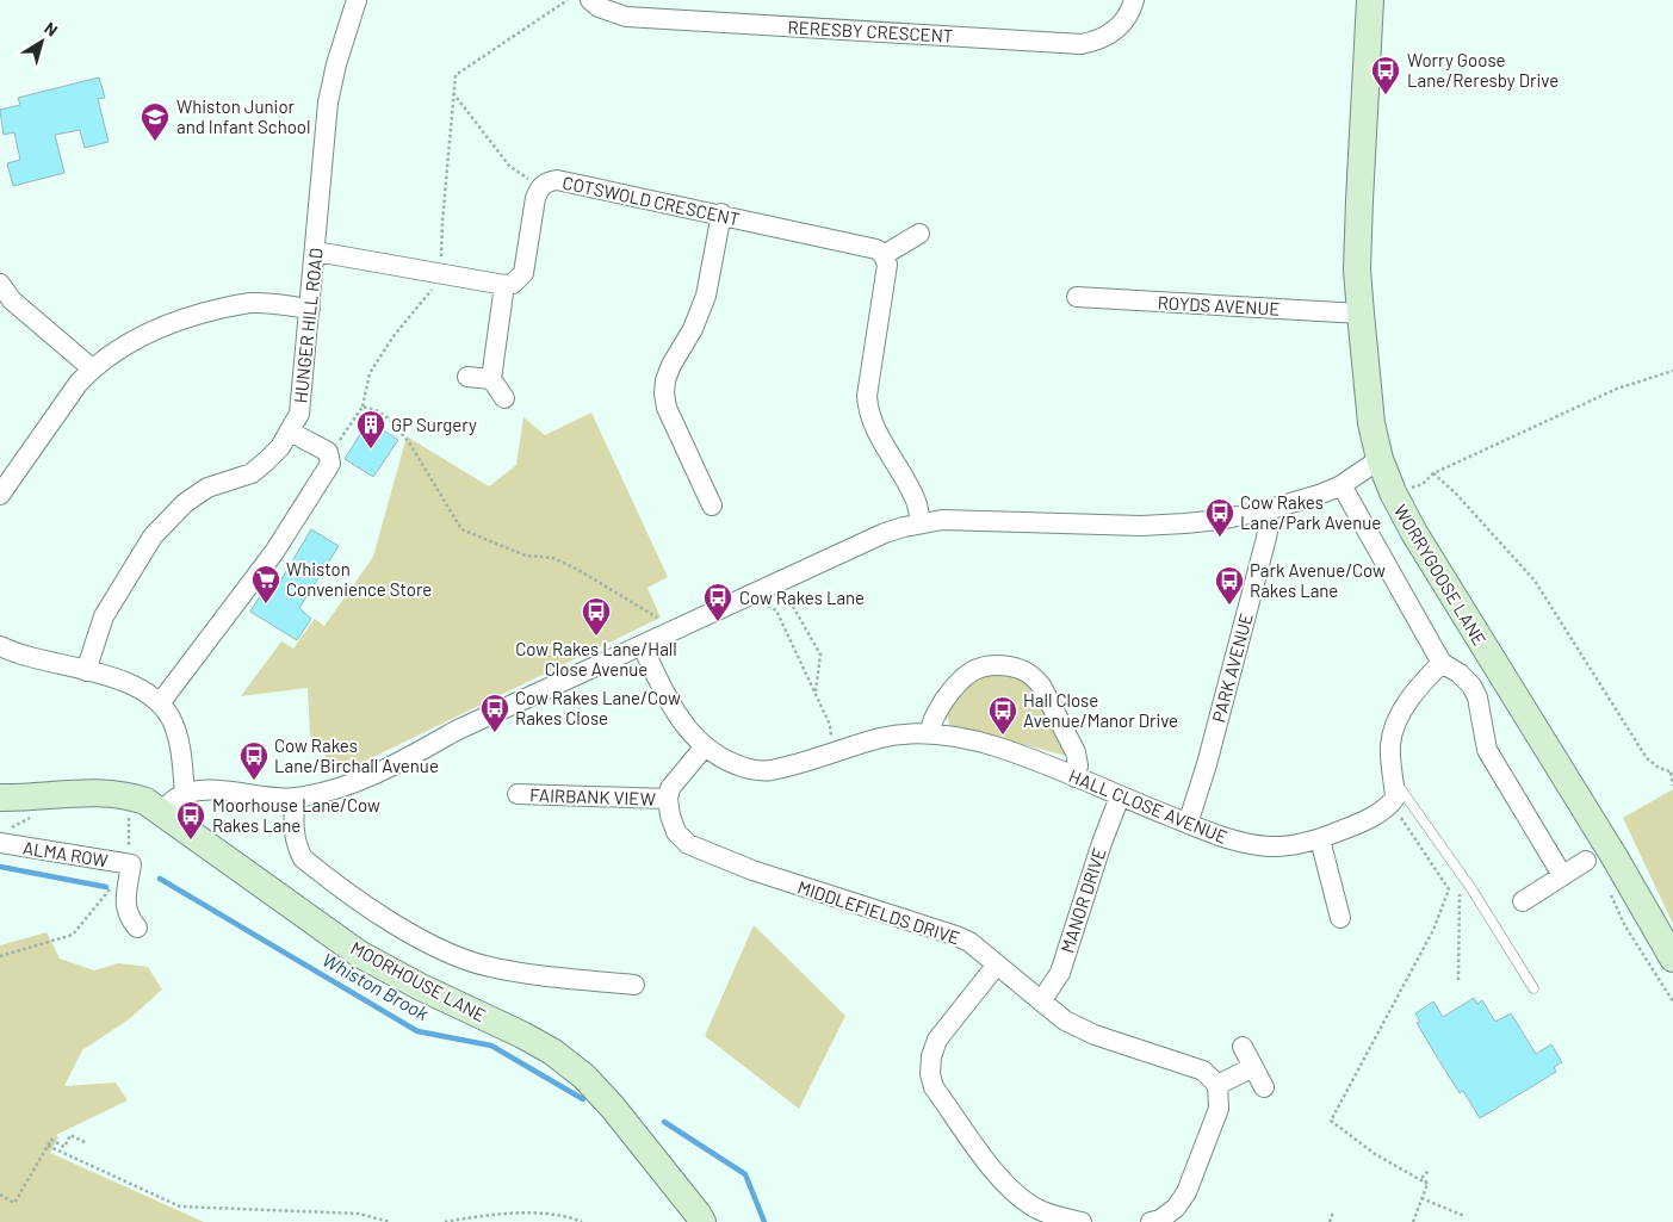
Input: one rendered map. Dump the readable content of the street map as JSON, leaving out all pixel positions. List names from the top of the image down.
{
  "streets": {
    "main road": ["WORRYGOOSE LANE", "MOORHOUSE LANE"],
    "street": [
      "RERESBY CRESCENT",
      "COTSWOLD CRESCENT",
      "ROYDS AVENUE",
      "HUNGER HILL ROAD",
      "PARK AVENUE",
      "FAIRBANK VIEW",
      "HALL CLOSE AVENUE",
      "ALMA ROW",
      "MANOR DRIVE",
      "MIDDLEFIELDS DRIVE"
    ]
  },
  "crossings": [
    ["ROYDS AVENUE", "WORRYGOOSE LANE"],
    ["PARK AVENUE", "HALL CLOSE AVENUE"],
    ["FAIRBANK VIEW", "MIDDLEFIELDS DRIVE"],
    ["HALL CLOSE AVENUE", "MANOR DRIVE"],
    ["MANOR DRIVE", "MIDDLEFIELDS DRIVE"]
  ],
  "water": ["Whiston Brook"],
  "places": {
    "bus stop": [
      "Worry Goose Lane/Reresby Drive",
      "Cow Rakes Lane/Park Avenue",
      "Park Avenue/Cow Rakes Lane",
      "Cow Rakes Lane",
      "Cow Rakes Lane/Hall Close Avenue",
      "Cow Rakes Lane/Cow Rakes Close",
      "Hall Close Avenue/Manor Drive",
      "Cow Rakes Lane/Birchall Avenue",
      "Moorhouse Lane/Cow Rakes Lane"
    ],
    "school or university": ["Whiston Junior and Infant School"],
    "building": ["GP Surgery"],
    "supermarket": ["Whiston Convenience Store"]
  },
  "north": "top right"
}
